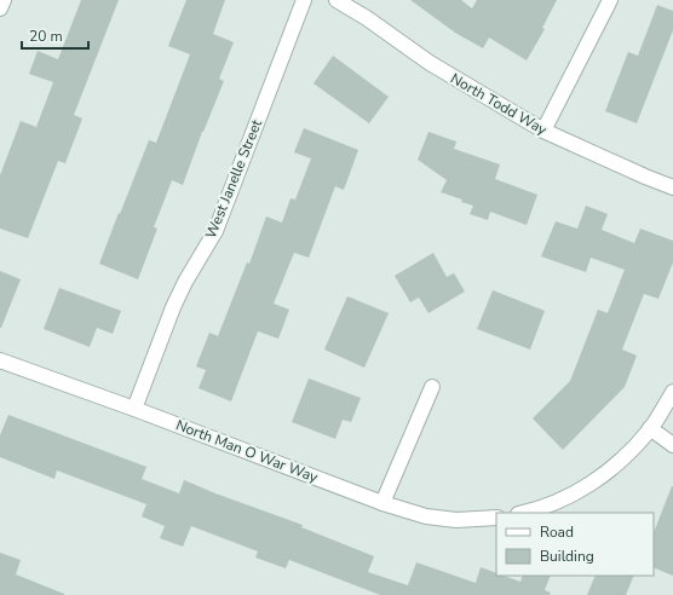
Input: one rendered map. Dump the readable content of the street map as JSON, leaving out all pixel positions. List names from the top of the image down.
{
  "streets": {
    "street": ["North Todd Way", "West Janelle Street", "North Man O War Way"]
  },
  "crossings": [
    ["West Janelle Street", "North Man O War Way"]
  ],
  "legend": ["Road", "Building"],
  "scale_bar": "20 m"
}
